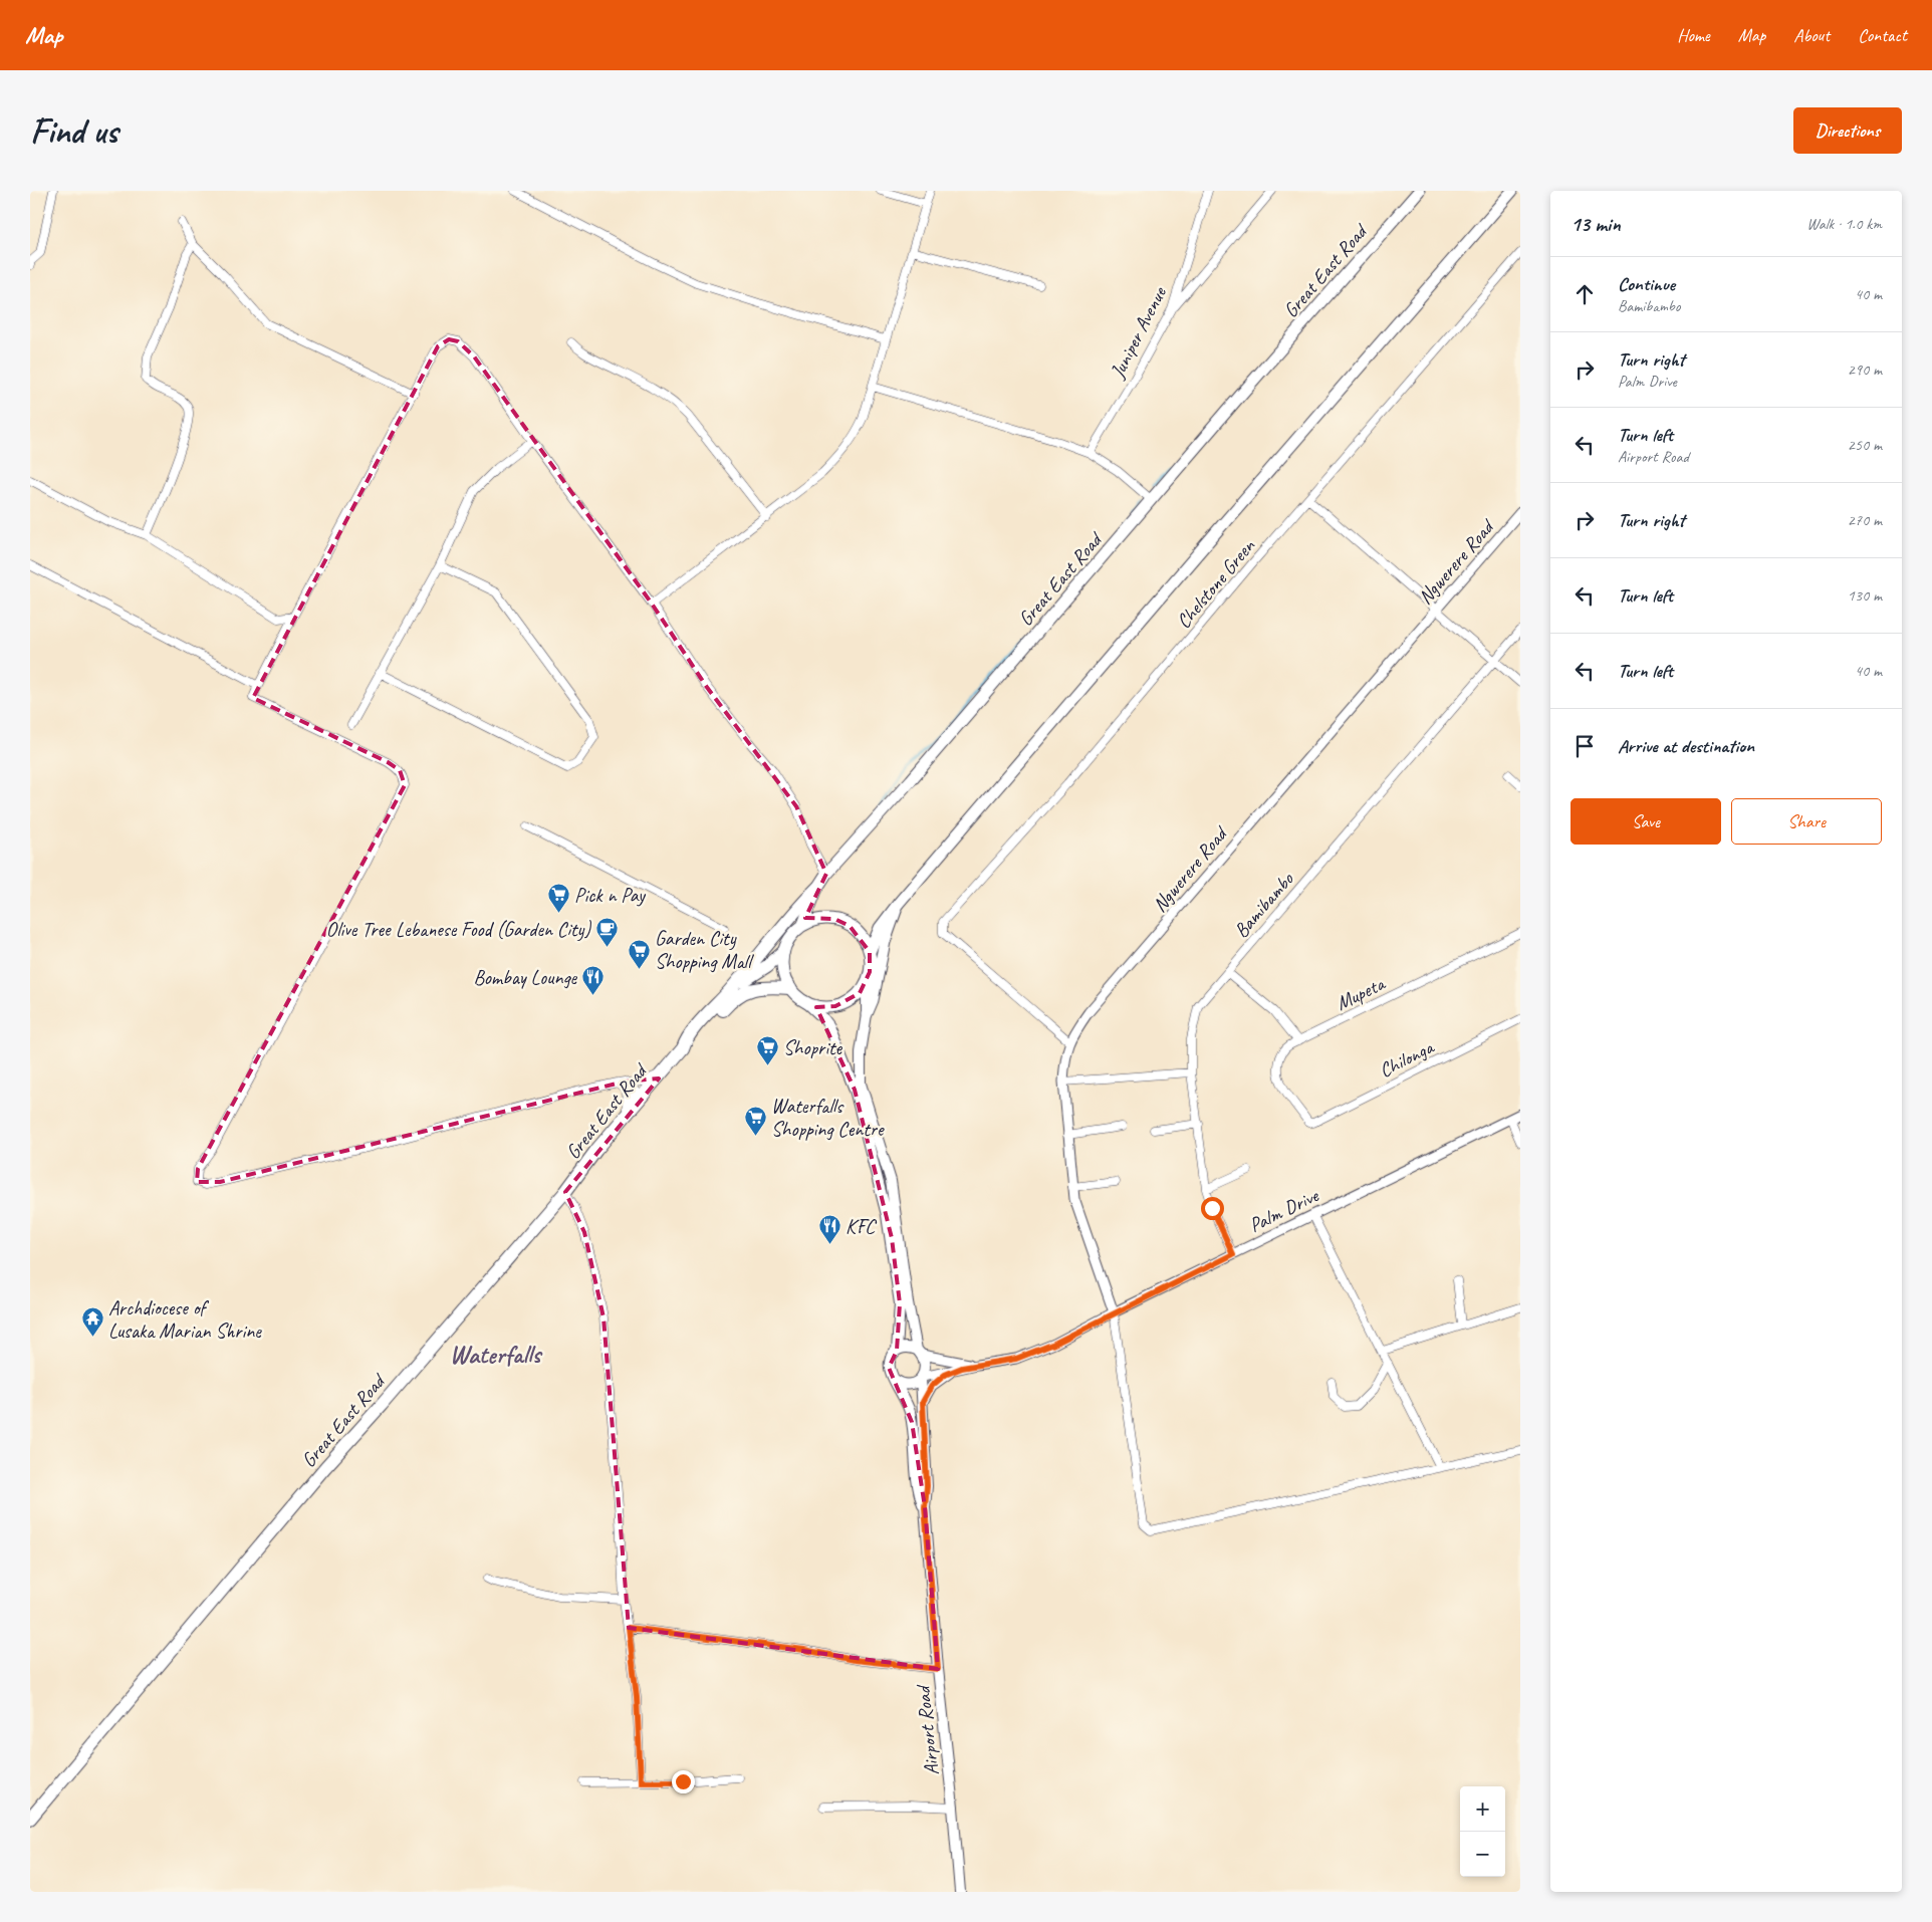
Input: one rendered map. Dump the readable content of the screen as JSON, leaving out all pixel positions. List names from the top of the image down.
{
  "streets": {
    "highway": ["Great East Road"],
    "main road": ["Airport Road"],
    "street": [
      "Juniper Avenue",
      "Ngwerere Road",
      "Chelstone Green",
      "Bamibambo",
      "Mupeta",
      "Chilonga",
      "Palm Drive"
    ]
  },
  "crossings": [
    ["Ngwerere Road", "Chelstone Green"],
    ["Ngwerere Road", "Palm Drive"],
    ["Bamibambo", "Palm Drive"],
    ["Mupeta", "Chilonga"],
    ["Palm Drive", "Airport Road"]
  ],
  "districts": ["Waterfalls"],
  "places": {
    "supermarket": [
      "Pick n Pay",
      "Garden City Shopping Mall",
      "Shoprite",
      "Waterfalls Shopping Centre"
    ],
    "cafe": ["Olive Tree Lebanese Food (Garden City)"],
    "restaurant": ["Bombay Lounge", "KFC"],
    "temple": ["Archdiocese of Lusaka Marian Shrine"]
  },
  "page": {
    "header": "Map",
    "nav": [
      "Home",
      "Map",
      "About",
      "Contact"
    ],
    "buttons": [
      "Directions",
      ["Save", "Share"]
    ],
    "title": "Find us",
    "heading": ["13 min", "Walk · 1.0 km"],
    "list": [
      ["Continue", "Bamibambo", "40 m"],
      ["Turn right", "Palm Drive", "290 m"],
      ["Turn left", "Airport Road", "250 m"],
      ["Turn right", "270 m"],
      ["Turn left", "130 m"],
      ["Turn left", "40 m"],
      "Arrive at destination"
    ],
    "map_buttons": ["+", "−"]
  }
}
